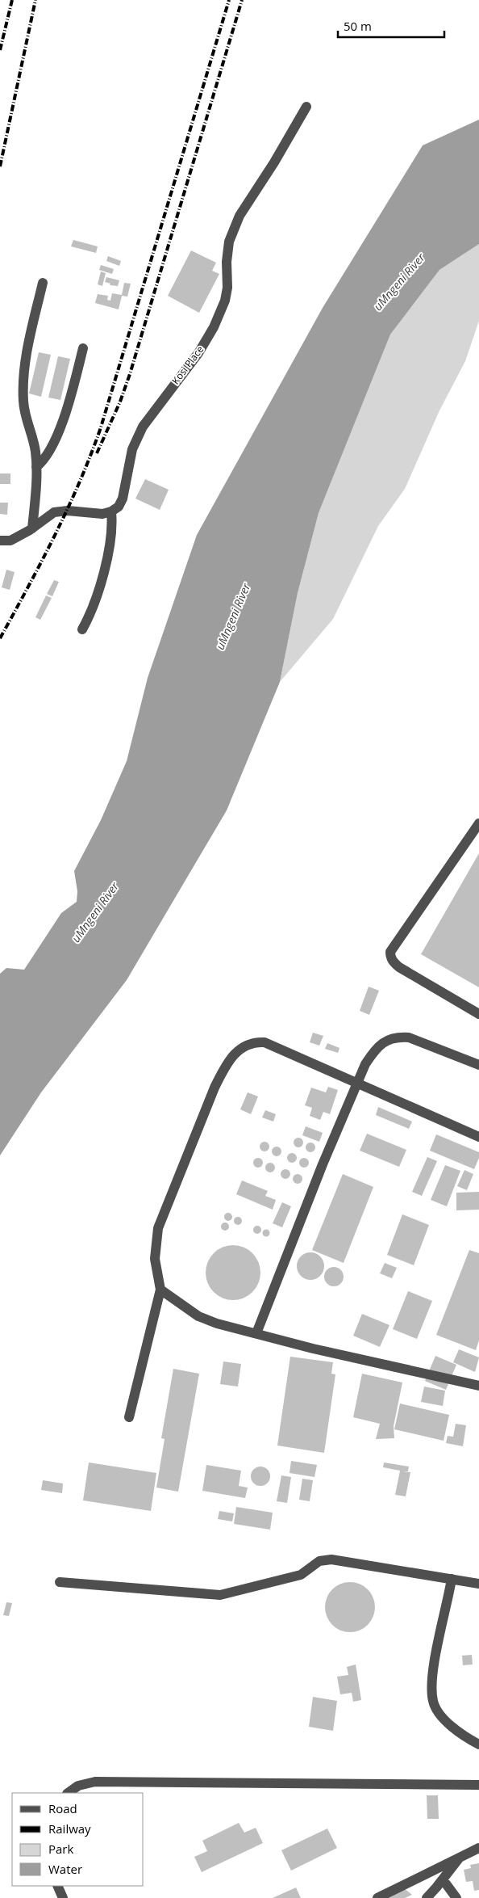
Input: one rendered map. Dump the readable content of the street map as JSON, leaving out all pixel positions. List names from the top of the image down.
{
  "streets": {
    "lane": ["Kosi Place"]
  },
  "water": ["uMngeni River"],
  "legend": [
    "Road",
    "Railway",
    "Park",
    "Water"
  ],
  "scale_bar": "50 m"
}
